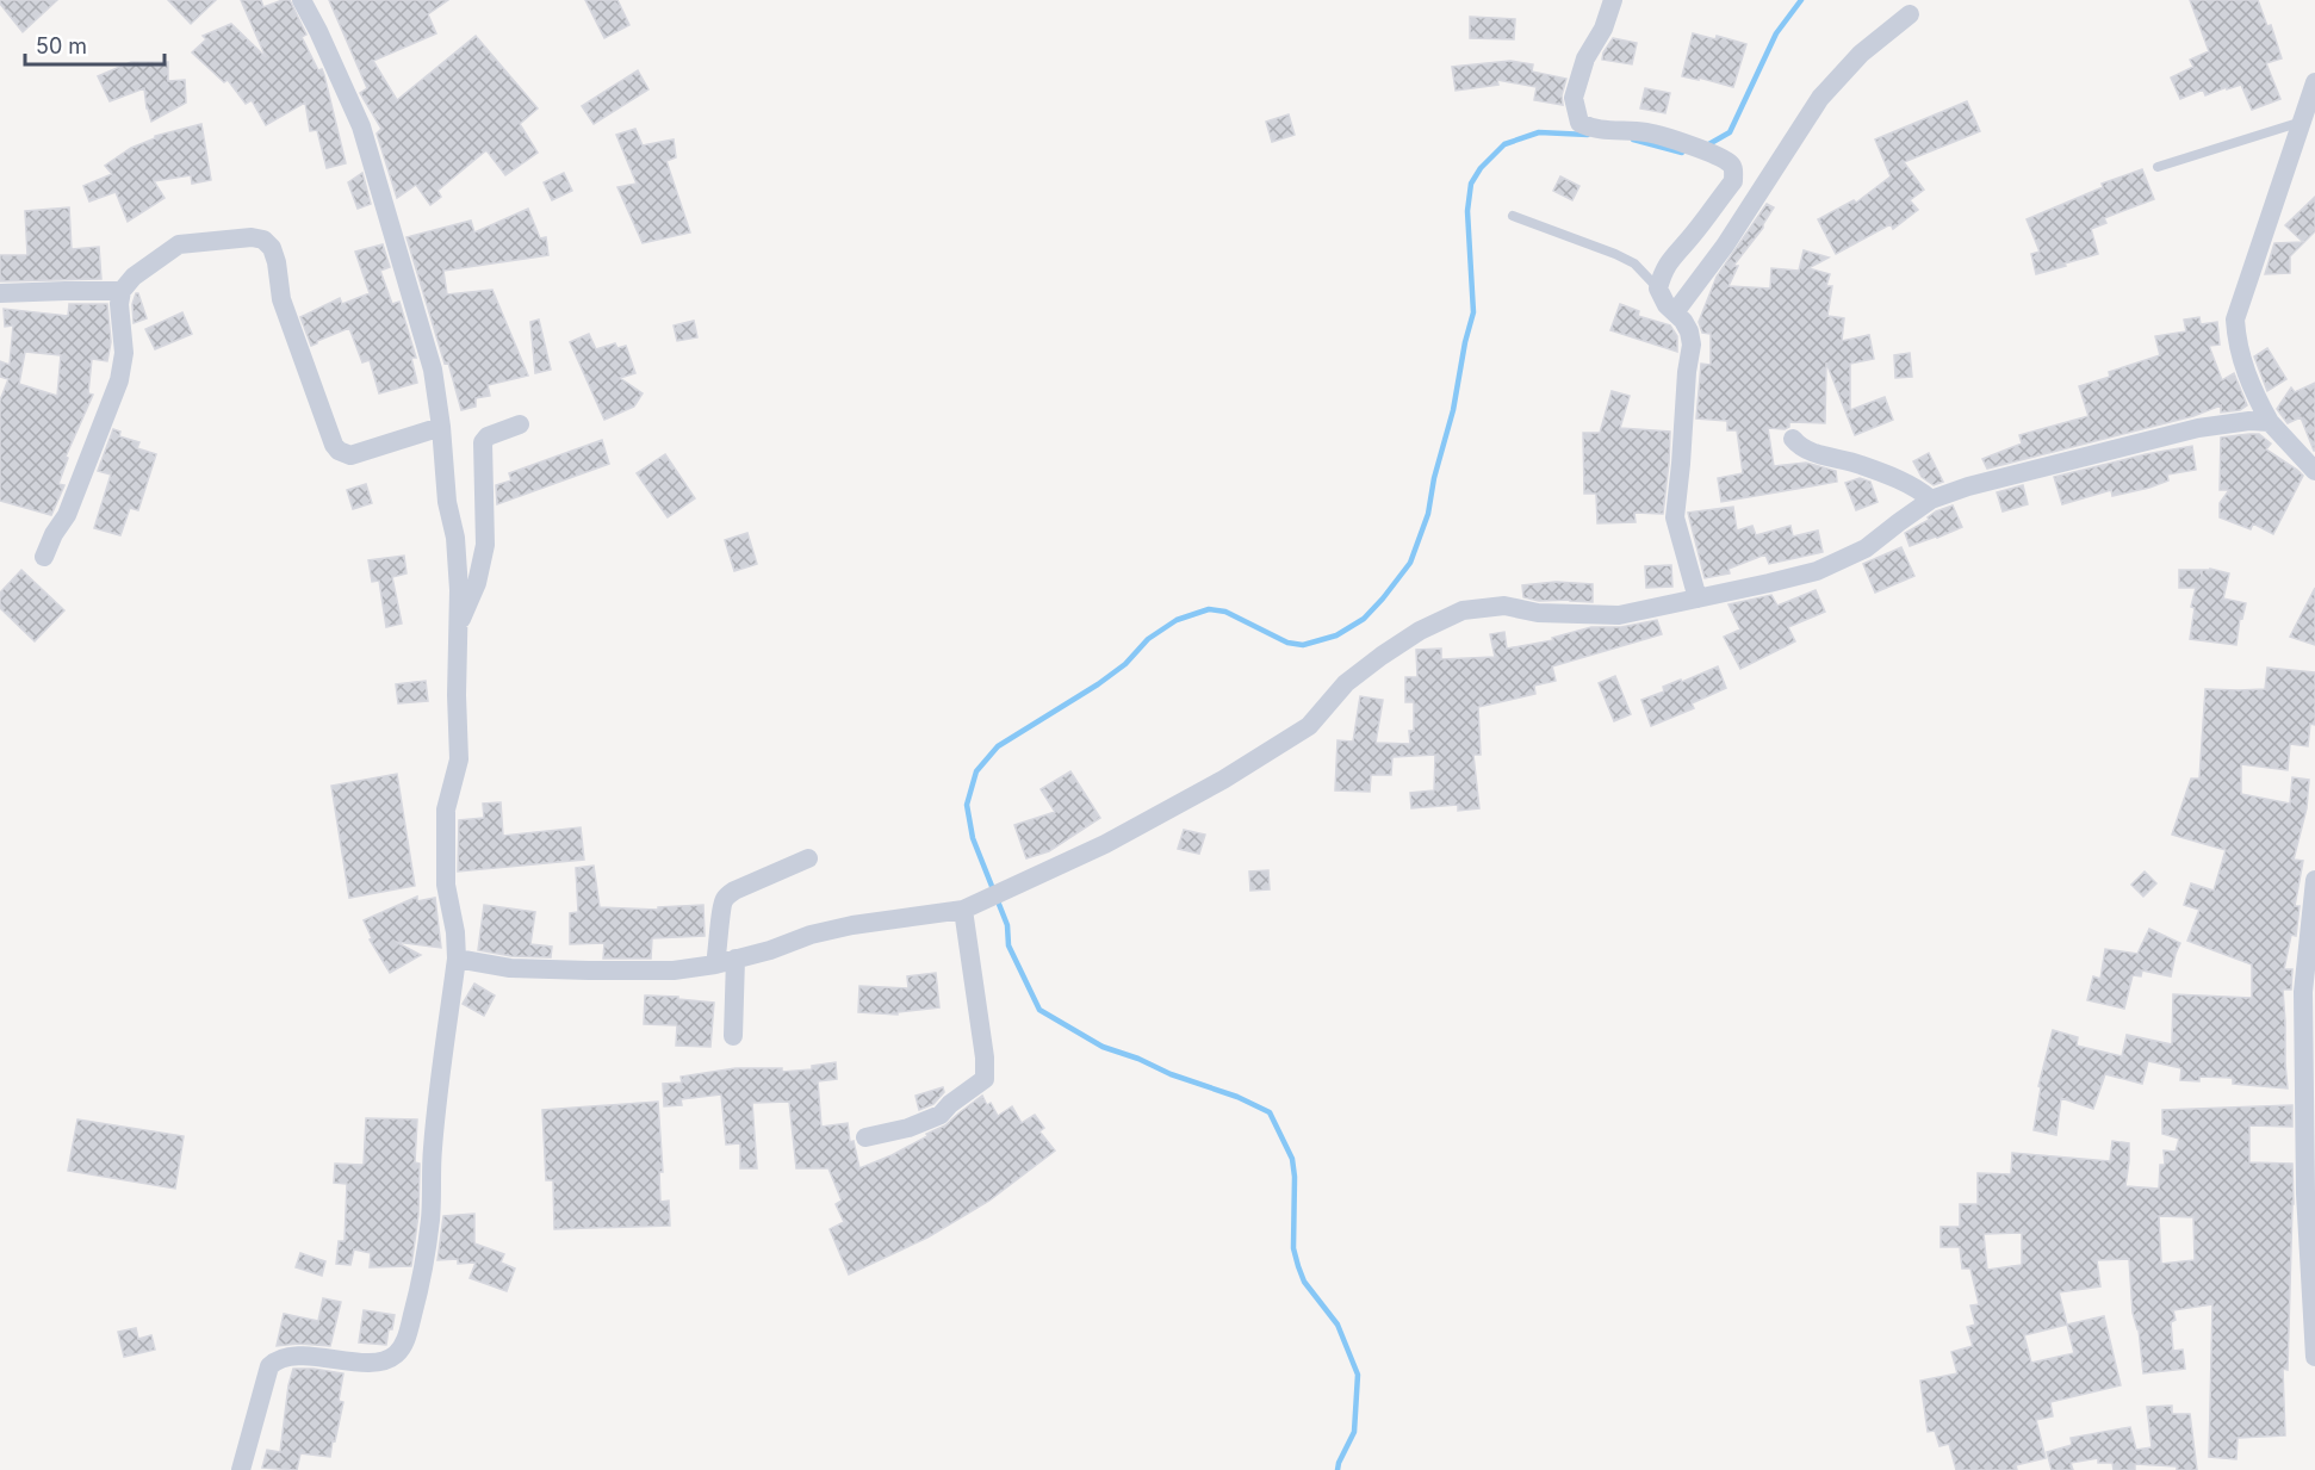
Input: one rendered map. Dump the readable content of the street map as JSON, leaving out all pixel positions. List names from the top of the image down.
{
  "scale_bar": "50 m"
}
